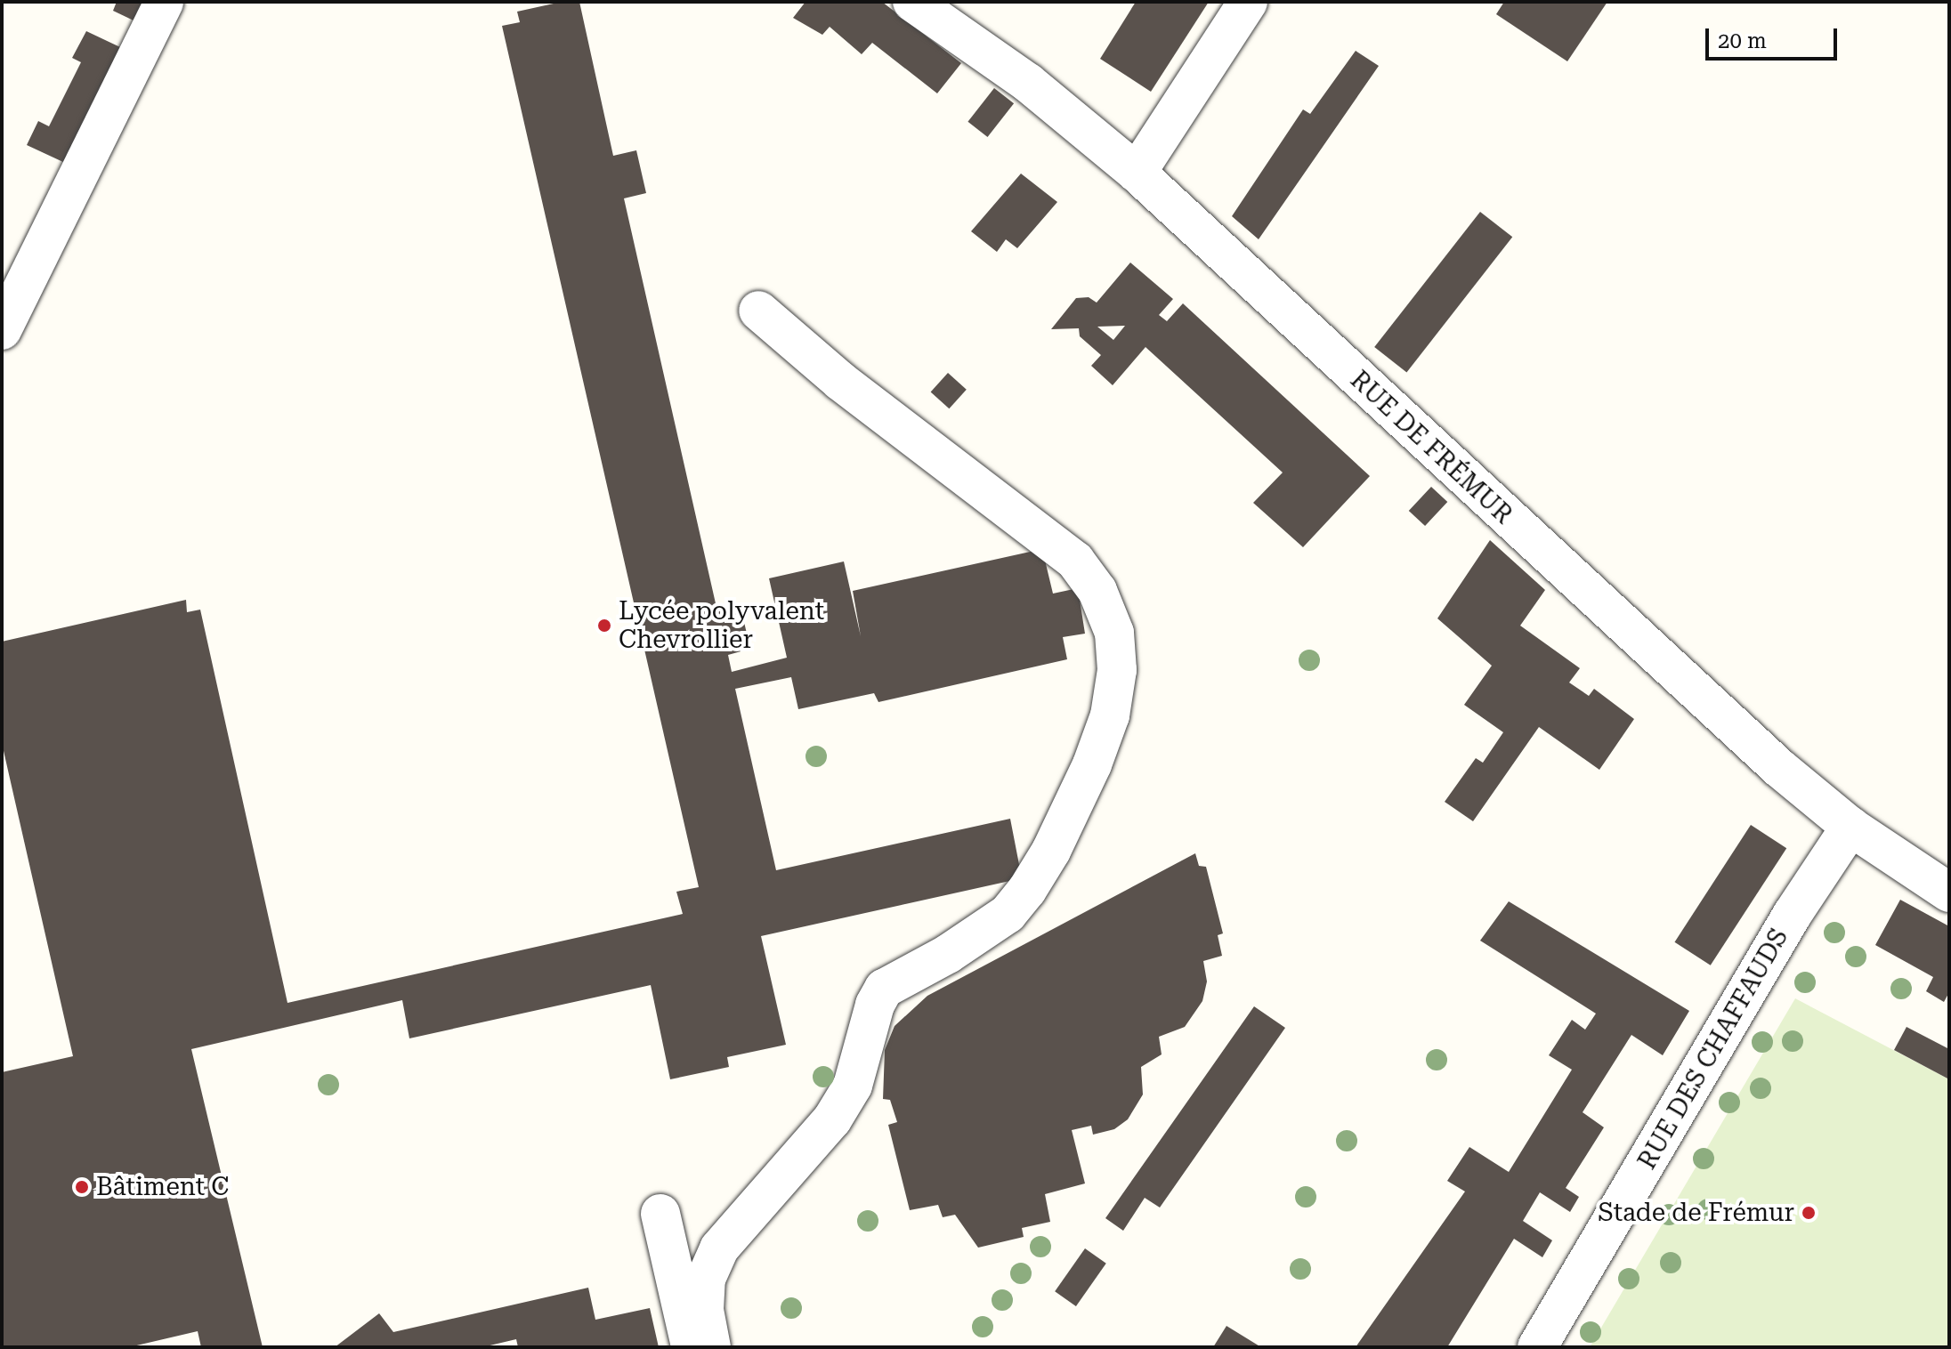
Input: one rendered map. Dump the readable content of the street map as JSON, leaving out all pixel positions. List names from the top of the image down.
{
  "streets": {
    "street": ["RUE DE FRÉMUR", "RUE DES CHAFFAUDS"]
  },
  "crossings": [
    ["RUE DE FRÉMUR", "RUE DES CHAFFAUDS"]
  ],
  "places": ["Lycée polyvalent Chevrollier", "Bâtiment C", "Stade de Frémur"],
  "scale_bar": "20 m"
}
